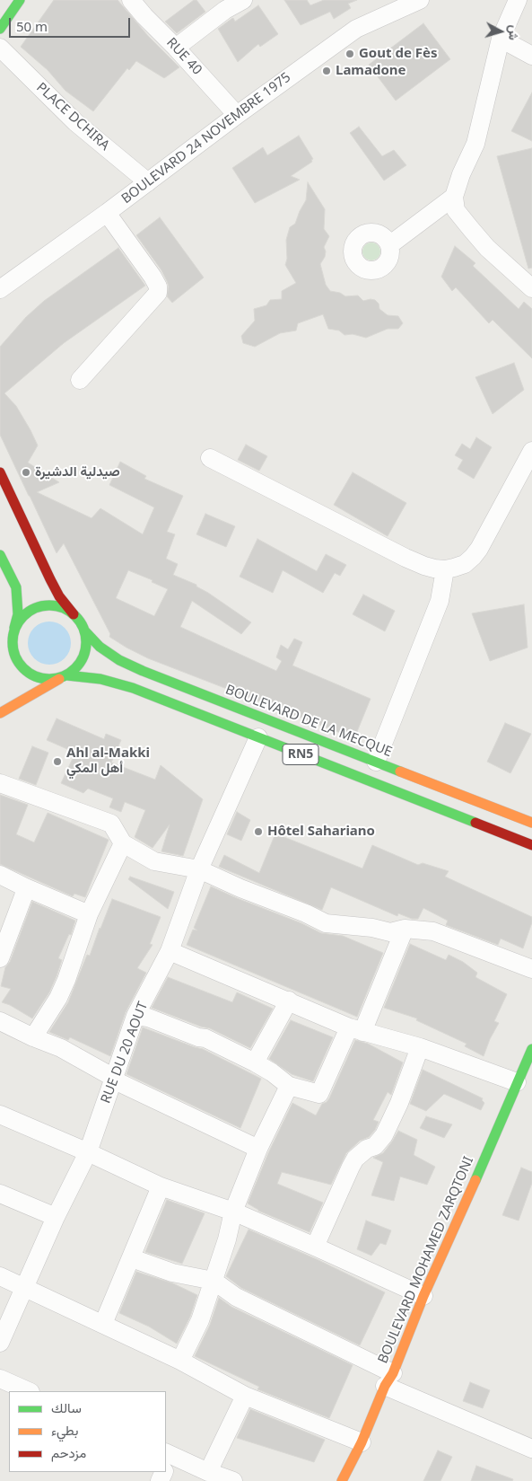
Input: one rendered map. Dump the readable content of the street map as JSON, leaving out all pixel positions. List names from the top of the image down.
{
  "streets": {
    "main road": ["BOULEVARD DE LA MECQUE", "RN5", "BOULEVARD MOHAMED ZARQTONI"],
    "street": [
      "RUE 40",
      "PLACE DCHIRA",
      "BOULEVARD 24 NOVEMBRE 1975",
      "RUE DU 20 AOUT"
    ]
  },
  "crossings": [
    ["RUE 40", "BOULEVARD 24 NOVEMBRE 1975"],
    ["PLACE DCHIRA", "BOULEVARD 24 NOVEMBRE 1975"],
    ["BOULEVARD DE LA MECQUE", "RN5"],
    ["RN5", "RUE DU 20 AOUT"]
  ],
  "places": [
    "Gout de Fès",
    "Lamadone",
    "صيدلية الدشيرة",
    "Ahl al-Makki أهل المكي",
    "Hôtel Sahariano"
  ],
  "legend": ["سالك", "بطيء", "مزدحم"],
  "scale_bar": "50 m",
  "north": "right"
}
